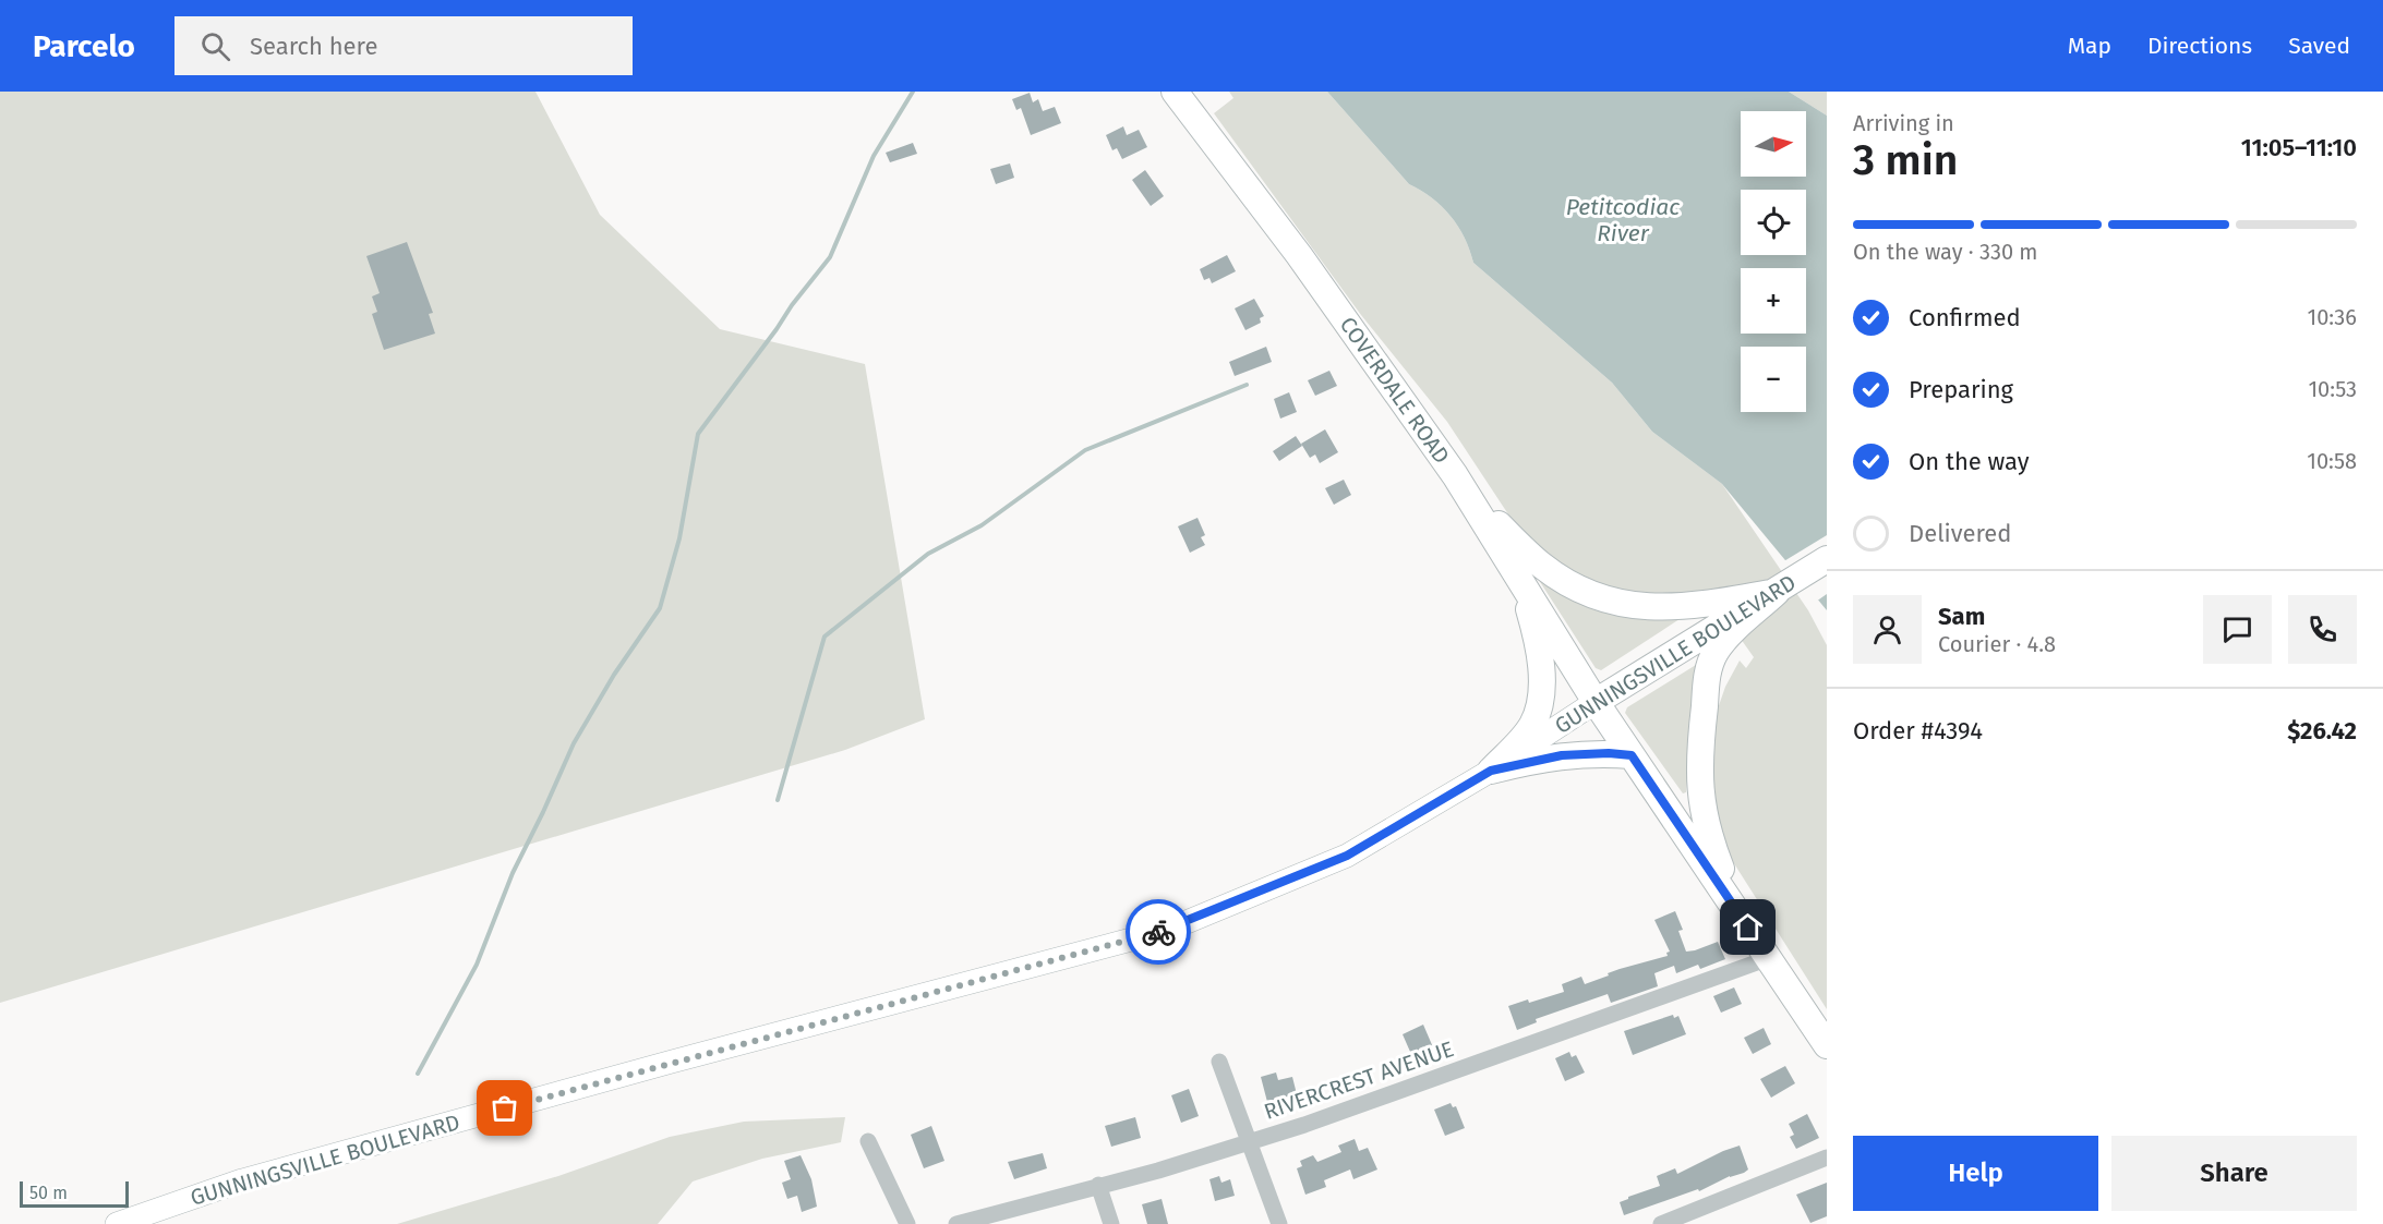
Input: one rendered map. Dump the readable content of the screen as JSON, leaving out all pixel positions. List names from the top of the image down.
{
  "streets": {
    "main road": ["COVERDALE ROAD", "GUNNINGSVILLE BOULEVARD"],
    "street": ["RIVERCREST AVENUE"]
  },
  "crossings": [
    ["COVERDALE ROAD", "GUNNINGSVILLE BOULEVARD"]
  ],
  "water": ["Petitcodiac River"],
  "scale_bar": "50 m",
  "north": "right",
  "page": {
    "header": "Parcelo",
    "search": "Search here",
    "nav": ["Map", "Directions", "Saved"],
    "heading": ["3 min", "Arriving in", "11:05–11:10"],
    "panel": [
      "Sam",
      "Courier · 4.8",
      "Order #4394",
      "$26.42"
    ],
    "map_buttons": ["+", "−"],
    "bar": "On the way · 330 m",
    "list": [
      ["Confirmed", "10:36"],
      ["Preparing", "10:53"],
      ["On the way", "10:58"],
      "Delivered"
    ],
    "buttons": ["Help", "Share"],
    "scale": "50 m"
  }
}
